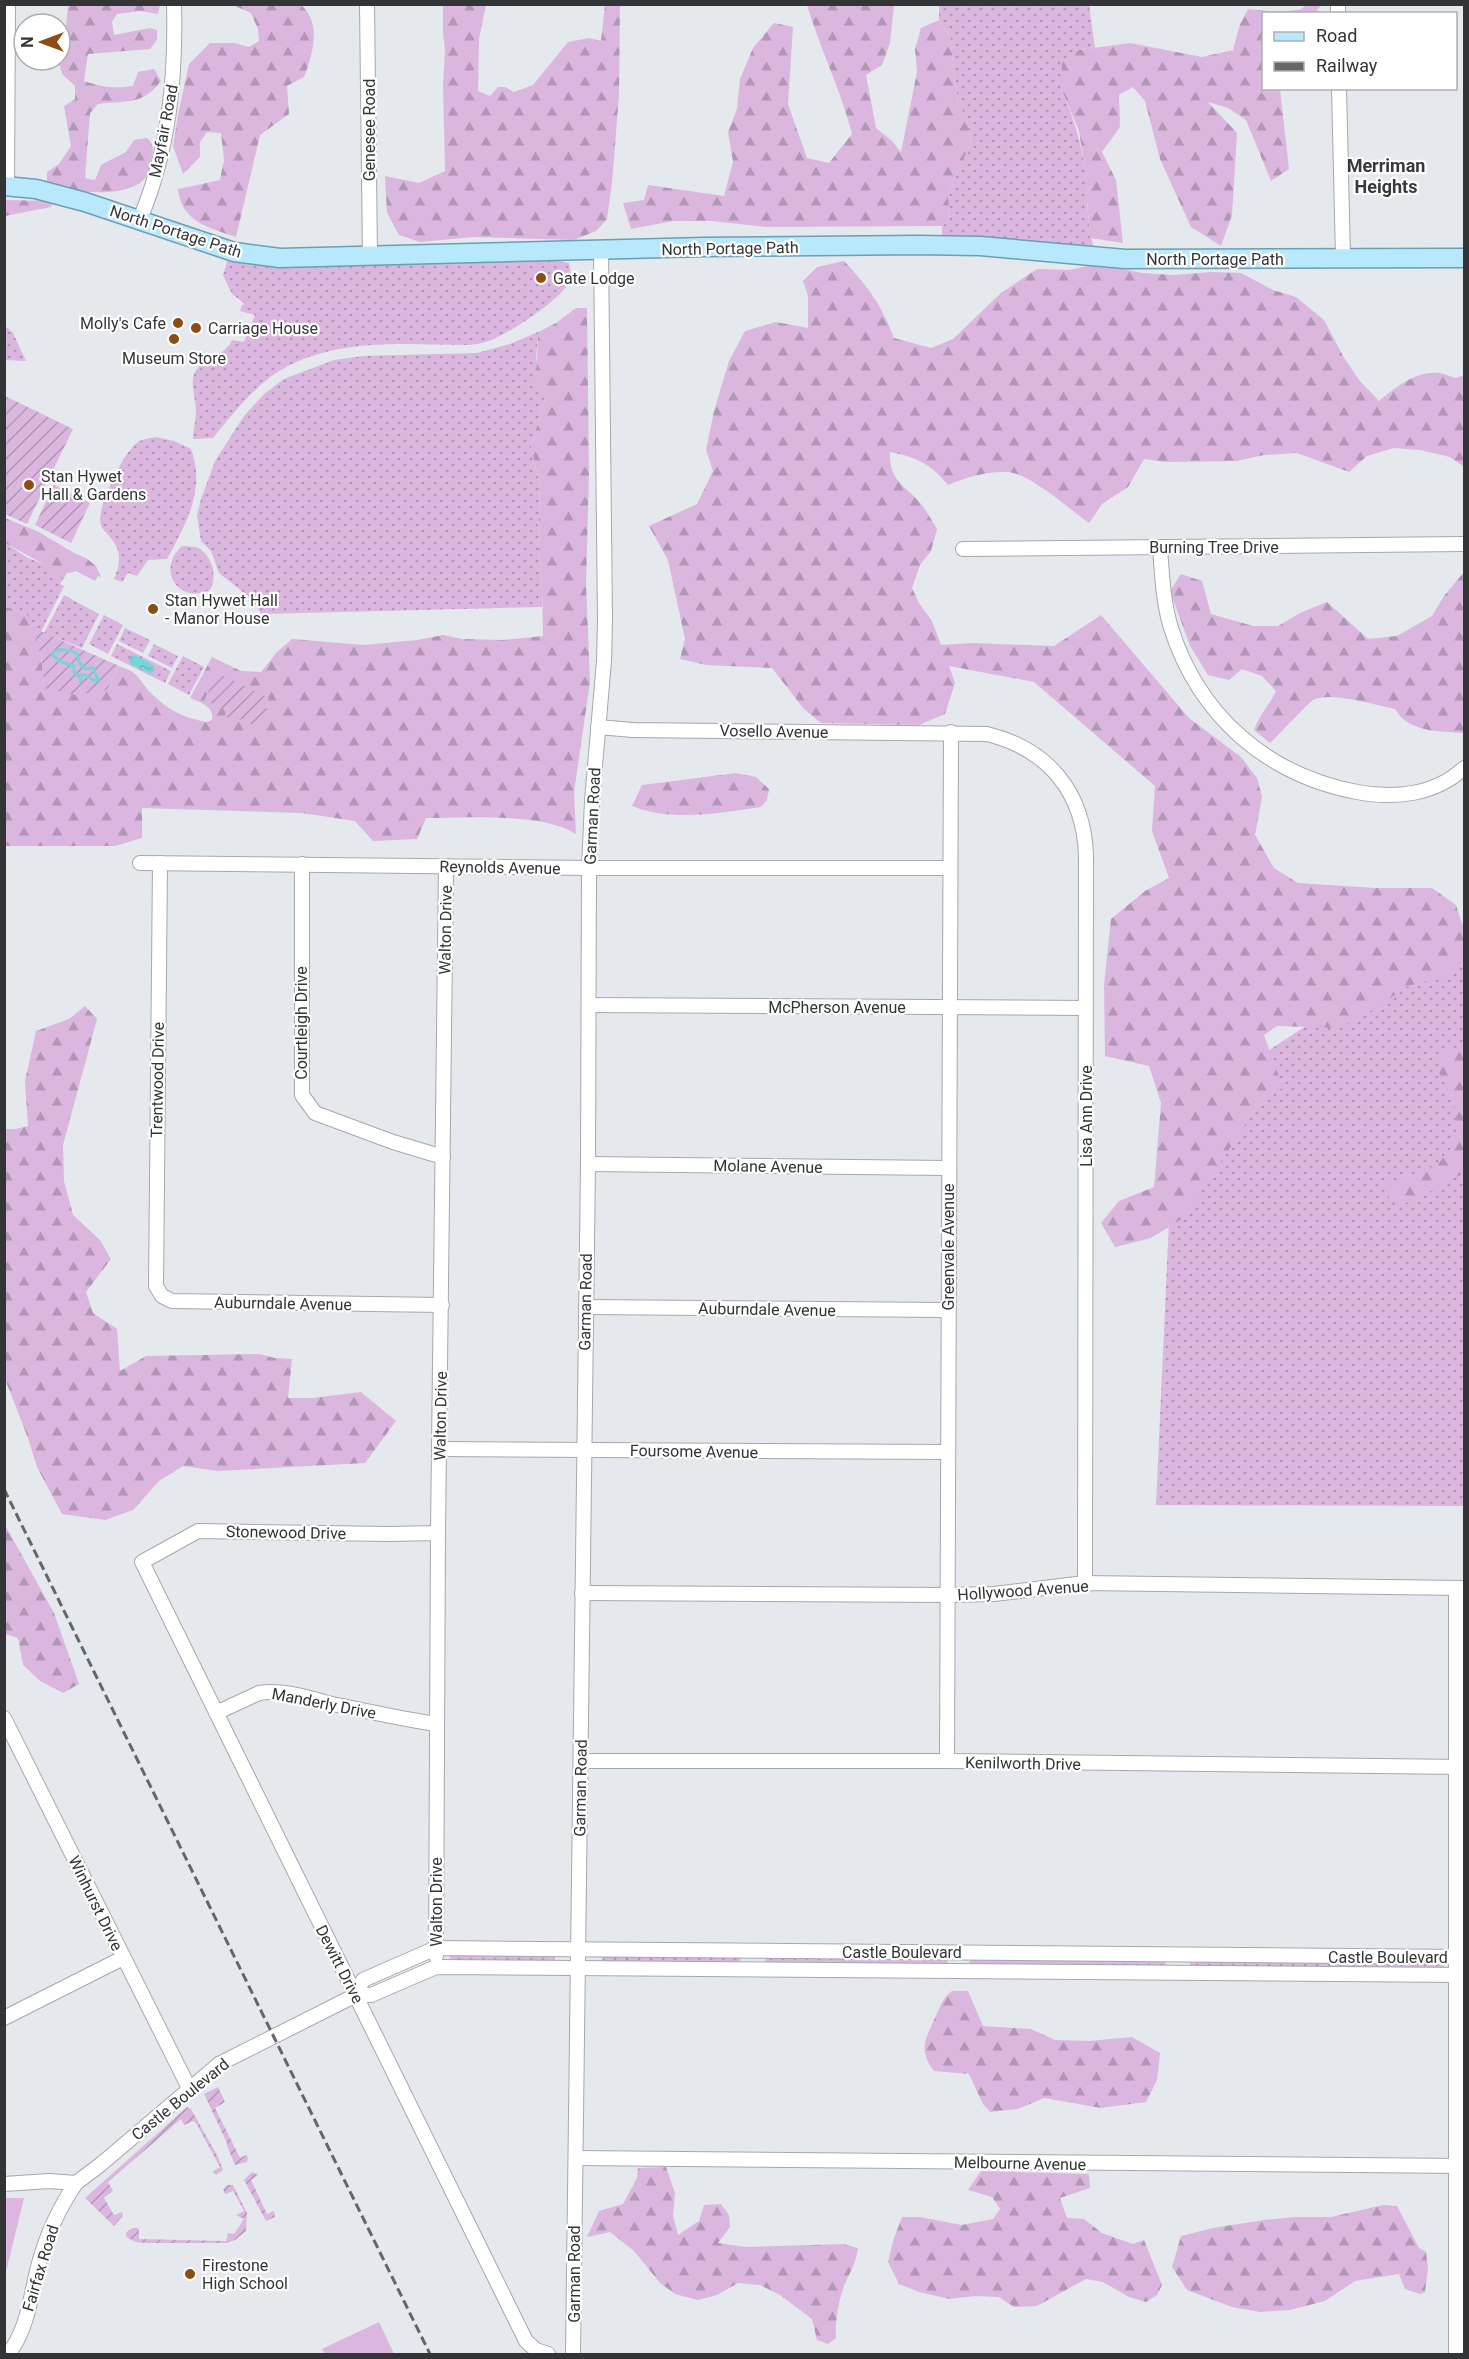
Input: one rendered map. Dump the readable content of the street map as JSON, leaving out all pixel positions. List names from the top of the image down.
{
  "streets": {
    "main road": ["North Portage Path"],
    "street": [
      "Genesee Road",
      "Mayfair Road",
      "Burning Tree Drive",
      "Vosello Avenue",
      "Garman Road",
      "Reynolds Avenue",
      "Walton Drive",
      "McPherson Avenue",
      "Courtleigh Drive",
      "Trentwood Drive",
      "Lisa Ann Drive",
      "Molane Avenue",
      "Greenvale Avenue",
      "Auburndale Avenue",
      "Foursome Avenue",
      "Stonewood Drive",
      "Hollywood Avenue",
      "Manderly Drive",
      "Kenilworth Drive",
      "Winhurst Drive",
      "Castle Boulevard",
      "Dewitt Drive",
      "Melbourne Avenue",
      "Fairfax Road"
    ]
  },
  "crossings": [
    ["Genesee Road", "North Portage Path"],
    ["Mayfair Road", "North Portage Path"],
    ["North Portage Path", "Garman Road"],
    ["Vosello Avenue", "Garman Road"],
    ["Vosello Avenue", "Lisa Ann Drive"],
    ["Vosello Avenue", "Greenvale Avenue"],
    ["Garman Road", "Reynolds Avenue"],
    ["Garman Road", "McPherson Avenue"],
    ["Garman Road", "Molane Avenue"],
    ["Garman Road", "Auburndale Avenue"],
    ["Garman Road", "Foursome Avenue"],
    ["Garman Road", "Hollywood Avenue"],
    ["Garman Road", "Kenilworth Drive"],
    ["Garman Road", "Castle Boulevard"],
    ["Garman Road", "Melbourne Avenue"],
    ["Reynolds Avenue", "Walton Drive"],
    ["Reynolds Avenue", "Courtleigh Drive"],
    ["Reynolds Avenue", "Trentwood Drive"],
    ["Reynolds Avenue", "Greenvale Avenue"],
    ["Walton Drive", "Courtleigh Drive"],
    ["Walton Drive", "Auburndale Avenue"],
    ["Walton Drive", "Foursome Avenue"],
    ["Walton Drive", "Stonewood Drive"],
    ["Walton Drive", "Manderly Drive"],
    ["Walton Drive", "Castle Boulevard"],
    ["McPherson Avenue", "Lisa Ann Drive"],
    ["McPherson Avenue", "Greenvale Avenue"],
    ["Trentwood Drive", "Auburndale Avenue"],
    ["Lisa Ann Drive", "Greenvale Avenue"],
    ["Lisa Ann Drive", "Hollywood Avenue"],
    ["Molane Avenue", "Greenvale Avenue"],
    ["Greenvale Avenue", "Auburndale Avenue"],
    ["Greenvale Avenue", "Foursome Avenue"],
    ["Greenvale Avenue", "Hollywood Avenue"],
    ["Greenvale Avenue", "Kenilworth Drive"],
    ["Stonewood Drive", "Dewitt Drive"],
    ["Manderly Drive", "Dewitt Drive"],
    ["Winhurst Drive", "Castle Boulevard"],
    ["Castle Boulevard", "Dewitt Drive"],
    ["Castle Boulevard", "Fairfax Road"]
  ],
  "districts": ["Merriman Heights"],
  "places": [
    "Gate Lodge",
    "Molly's Cafe",
    "Carriage House",
    "Museum Store",
    "Stan Hywet Hall & Gardens",
    "Stan Hywet Hall - Manor House",
    "Firestone High School"
  ],
  "legend": ["Road", "Railway"],
  "north": "left"
}
